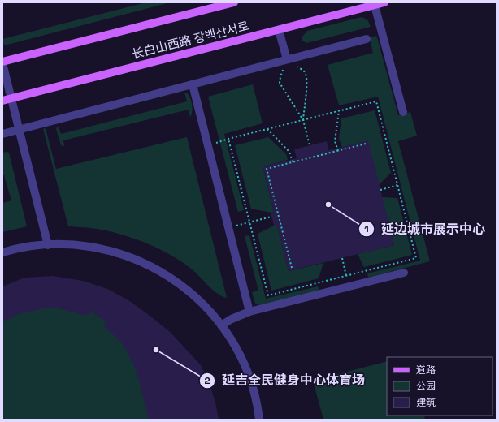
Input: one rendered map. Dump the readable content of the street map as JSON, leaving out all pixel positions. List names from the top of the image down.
{
  "streets": {
    "main road": ["长白山西路 장백산서로"]
  },
  "places": ["延边城市展示中心", "延吉全民健身中心体育场"],
  "legend": ["道路", "公园", "建筑"]
}
